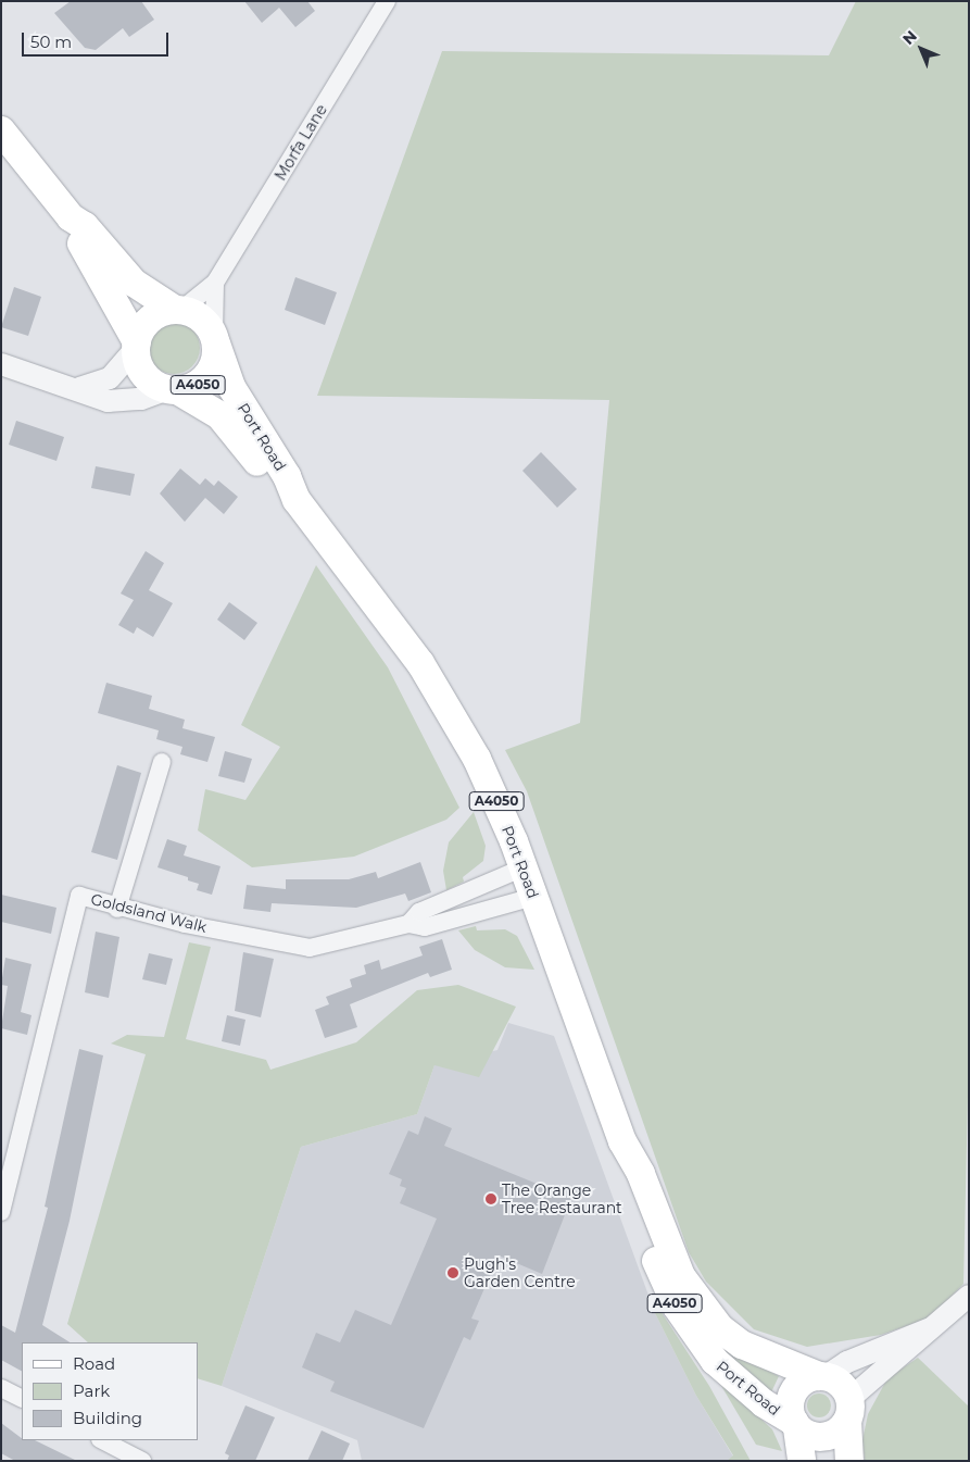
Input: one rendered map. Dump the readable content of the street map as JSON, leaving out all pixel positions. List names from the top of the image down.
{
  "streets": {
    "main road": ["A4050", "Port Road"],
    "street": ["Morfa Lane", "Goldsland Walk"]
  },
  "crossings": [
    ["Morfa Lane", "A4050"],
    ["Morfa Lane", "Port Road"],
    ["A4050", "Port Road"],
    ["Port Road", "Goldsland Walk"]
  ],
  "places": ["The Orange Tree Restaurant", "Pugh's Garden Centre"],
  "legend": ["Road", "Park", "Building"],
  "scale_bar": "50 m",
  "north": "top left"
}
